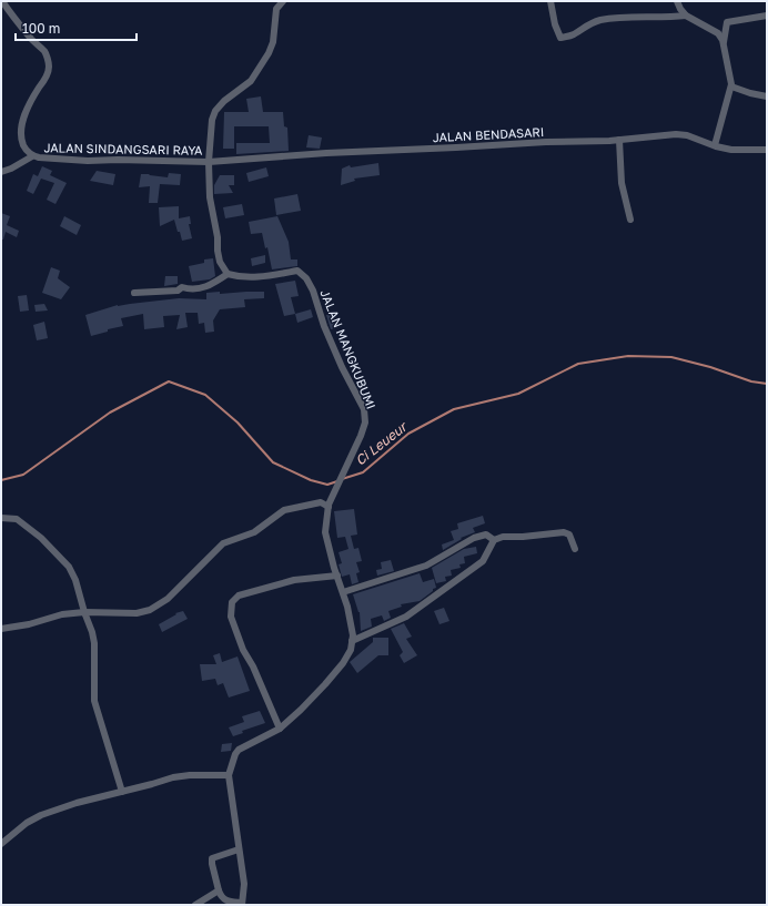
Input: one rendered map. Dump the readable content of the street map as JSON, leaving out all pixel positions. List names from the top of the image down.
{
  "streets": {
    "street": ["JALAN BENDASARI", "JALAN SINDANGSARI RAYA", "JALAN MANGKUBUMI"]
  },
  "crossings": [
    ["JALAN BENDASARI", "JALAN SINDANGSARI RAYA"]
  ],
  "water": ["Ci Leueur"],
  "scale_bar": "100 m"
}
